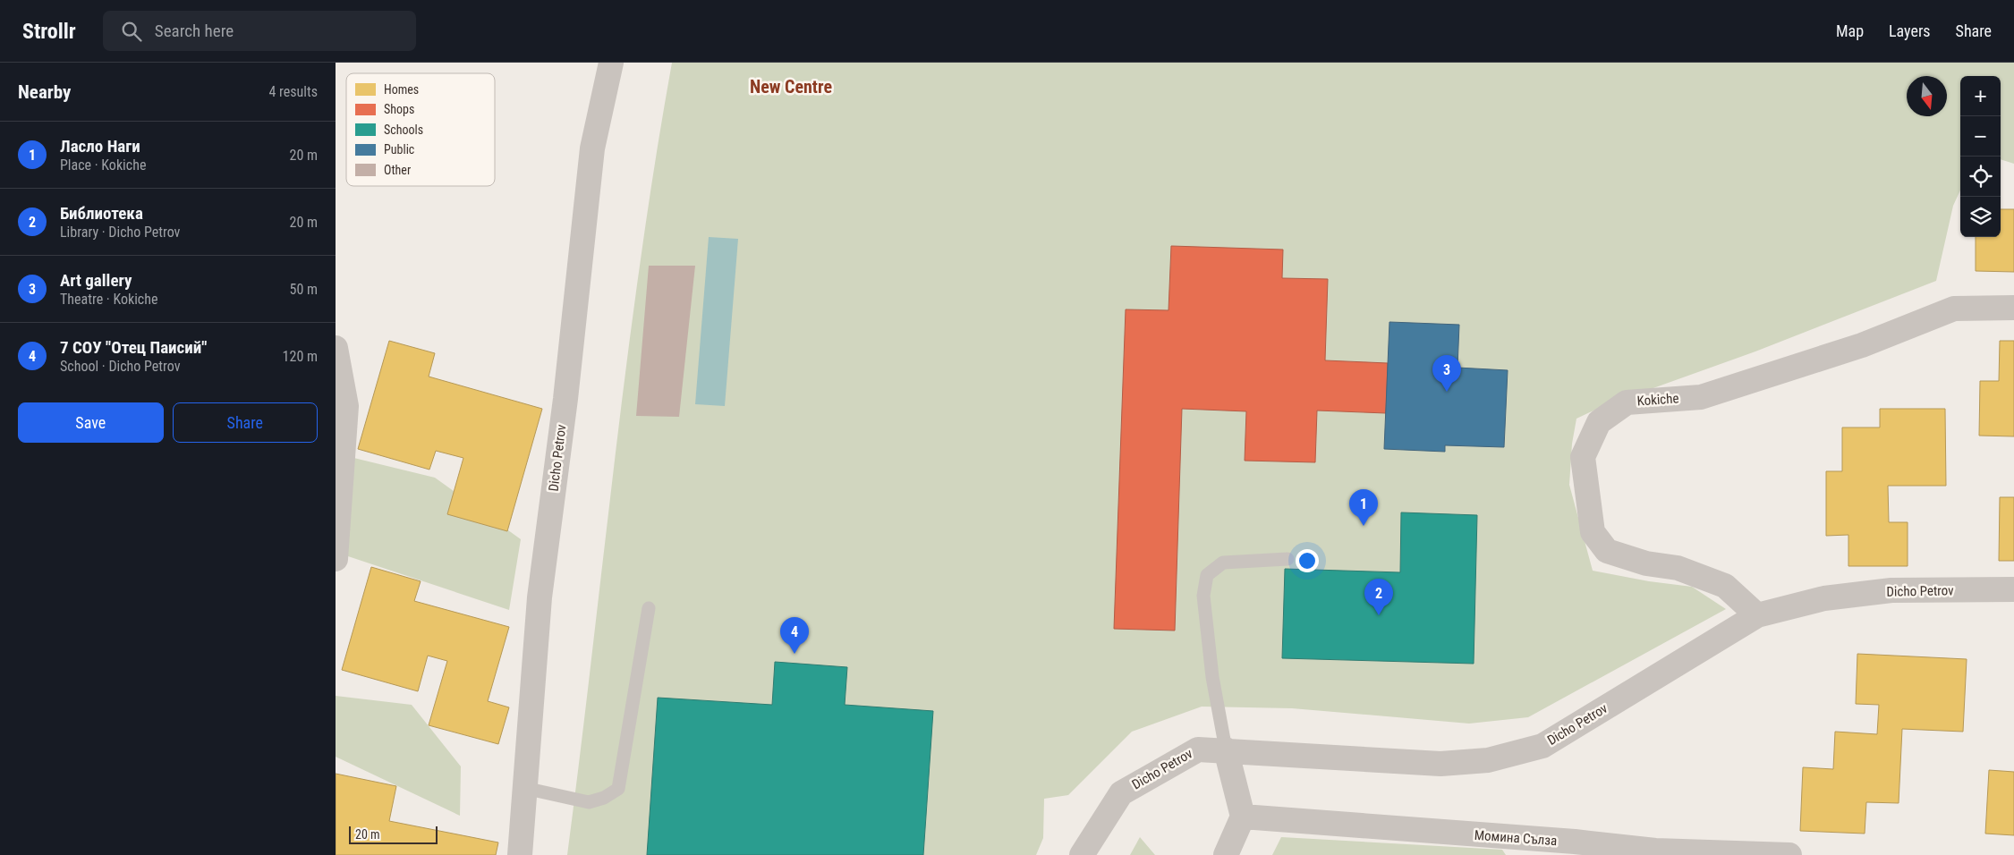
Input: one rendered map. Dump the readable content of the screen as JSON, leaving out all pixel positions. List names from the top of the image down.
{
  "streets": {
    "street": ["Kokiche", "Dicho Petrov", "Момина Сълза"]
  },
  "crossings": [
    ["Kokiche", "Dicho Petrov"]
  ],
  "districts": ["New Centre"],
  "legend": [
    "Homes",
    "Shops",
    "Schools",
    "Public",
    "Other"
  ],
  "scale_bar": "20 m",
  "north": "bottom",
  "page": {
    "header": "Strollr",
    "search": "Search here",
    "nav": ["Map", "Layers", "Share"],
    "heading": ["Nearby", "4 results"],
    "map_buttons": ["+", "−"],
    "list": [
      {
        "mark": "1",
        "name": "Ласло Наги",
        "note": "Place · Kokiche",
        "value": "20 m"
      },
      {
        "mark": "2",
        "name": "Библиотека",
        "note": "Library · Dicho Petrov",
        "value": "20 m"
      },
      {
        "mark": "3",
        "name": "Art gallery",
        "note": "Theatre · Kokiche",
        "value": "50 m"
      },
      {
        "mark": "4",
        "name": "7 СОУ \"Отец Паисий\"",
        "note": "School · Dicho Petrov",
        "value": "120 m"
      }
    ],
    "pins": [
      "3",
      "1",
      "2",
      "4"
    ],
    "buttons": ["Save", "Share"],
    "scale": "20 m"
  }
}
